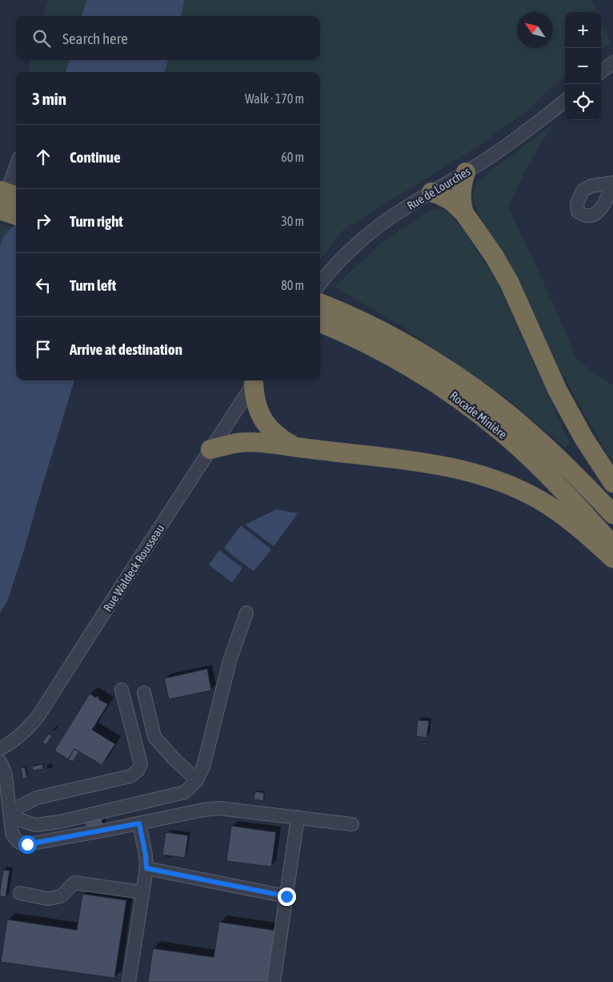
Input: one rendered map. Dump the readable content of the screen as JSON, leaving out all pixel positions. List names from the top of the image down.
{
  "streets": {
    "highway": ["Rocade Minière"],
    "street": ["Rue de Lourches", "Rue Waldeck Rousseau"]
  },
  "north": "top left",
  "page": {
    "map_buttons": ["+", "−"],
    "search": "Search here",
    "heading": ["3 min", "Walk · 170 m"],
    "list": [
      ["Continue", "60 m"],
      ["Turn right", "30 m"],
      ["Turn left", "80 m"],
      "Arrive at destination"
    ]
  }
}
